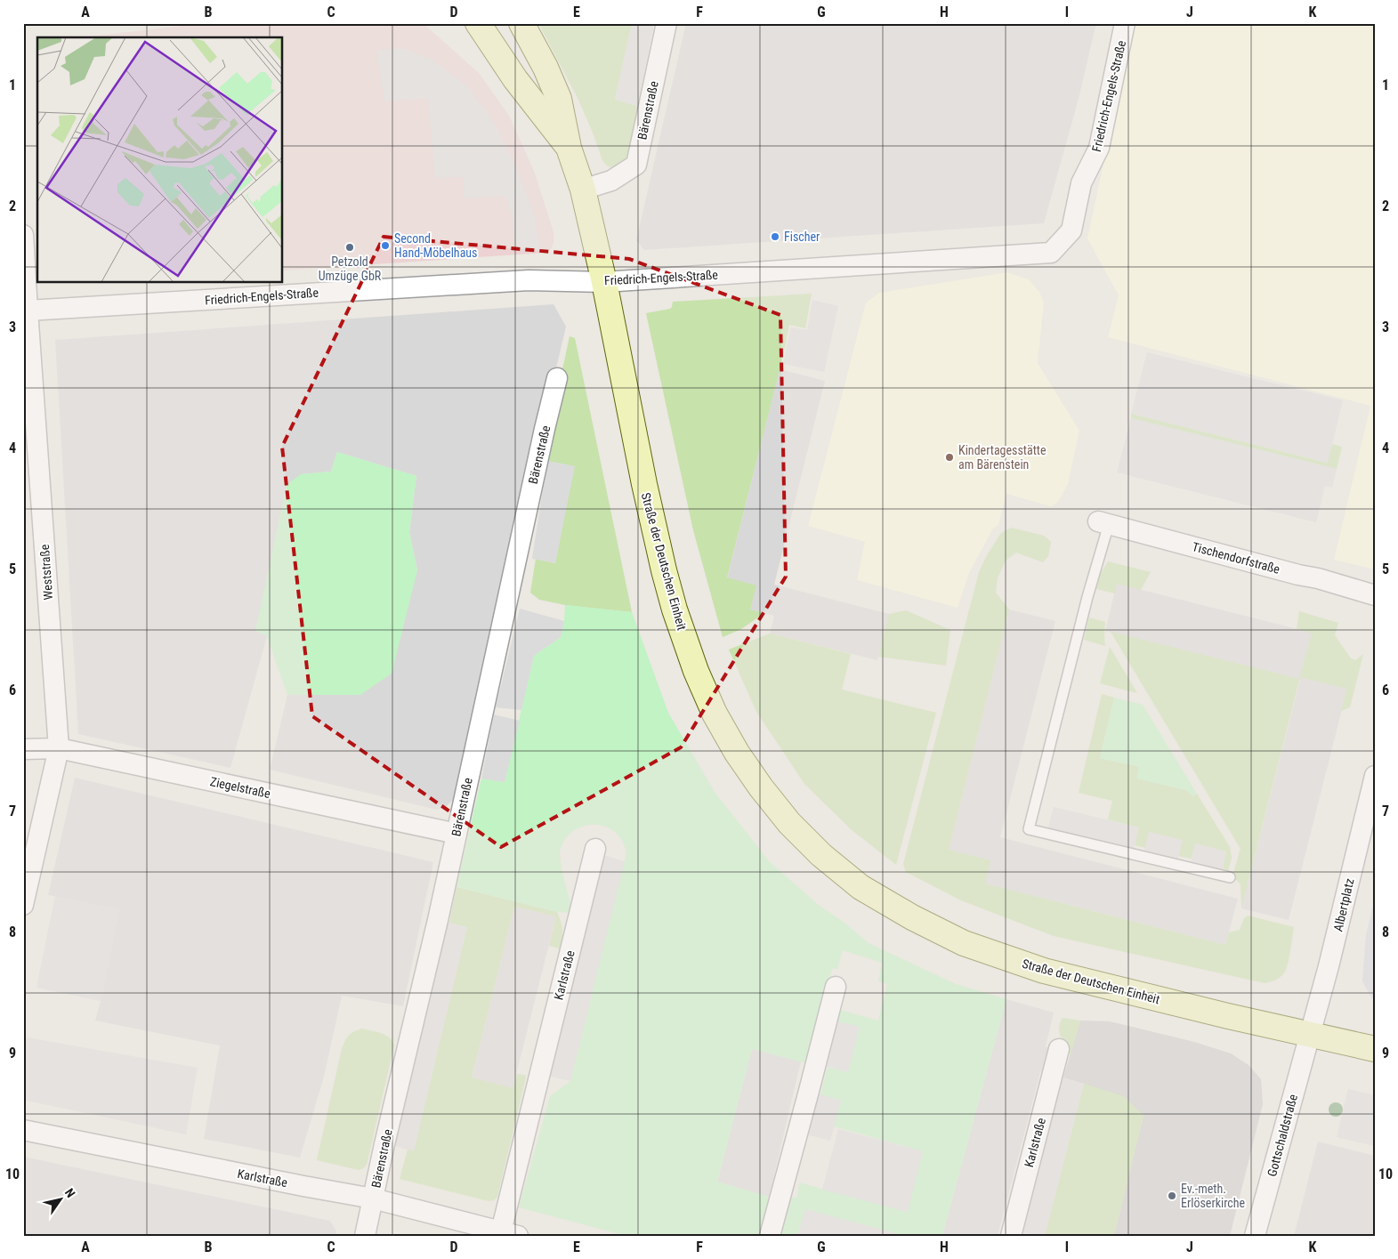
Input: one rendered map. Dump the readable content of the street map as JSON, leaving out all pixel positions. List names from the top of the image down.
{
  "streets": {
    "street": [
      "Friedrich-Engels-Straße",
      "Bärenstraße",
      "Tischendorfstraße",
      "Straße der Deutschen Einheit",
      "Weststraße",
      "Ziegelstraße",
      "Albertplatz",
      "Karlstraße",
      "Gottschaldstraße"
    ]
  },
  "crossings": [
    ["Friedrich-Engels-Straße", "Straße der Deutschen Einheit"],
    ["Friedrich-Engels-Straße", "Weststraße"],
    ["Bärenstraße", "Straße der Deutschen Einheit"],
    ["Bärenstraße", "Ziegelstraße"],
    ["Bärenstraße", "Karlstraße"],
    ["Straße der Deutschen Einheit", "Albertplatz"],
    ["Straße der Deutschen Einheit", "Gottschaldstraße"],
    ["Weststraße", "Ziegelstraße"],
    ["Albertplatz", "Gottschaldstraße"]
  ],
  "places": [
    "Fischer",
    "Second Hand-Möbelhaus",
    "Petzold Umzüge GbR",
    "Kindertagesstätte am Bärenstein",
    "Ev.-meth. Erlöserkirche"
  ],
  "north": "top right",
  "grid": {
    "columns": [
      "A",
      "B",
      "C",
      "D",
      "E",
      "F",
      "G",
      "H",
      "I",
      "J",
      "K"
    ],
    "rows": [
      "1",
      "2",
      "3",
      "4",
      "5",
      "6",
      "7",
      "8",
      "9",
      "10"
    ]
  }
}
